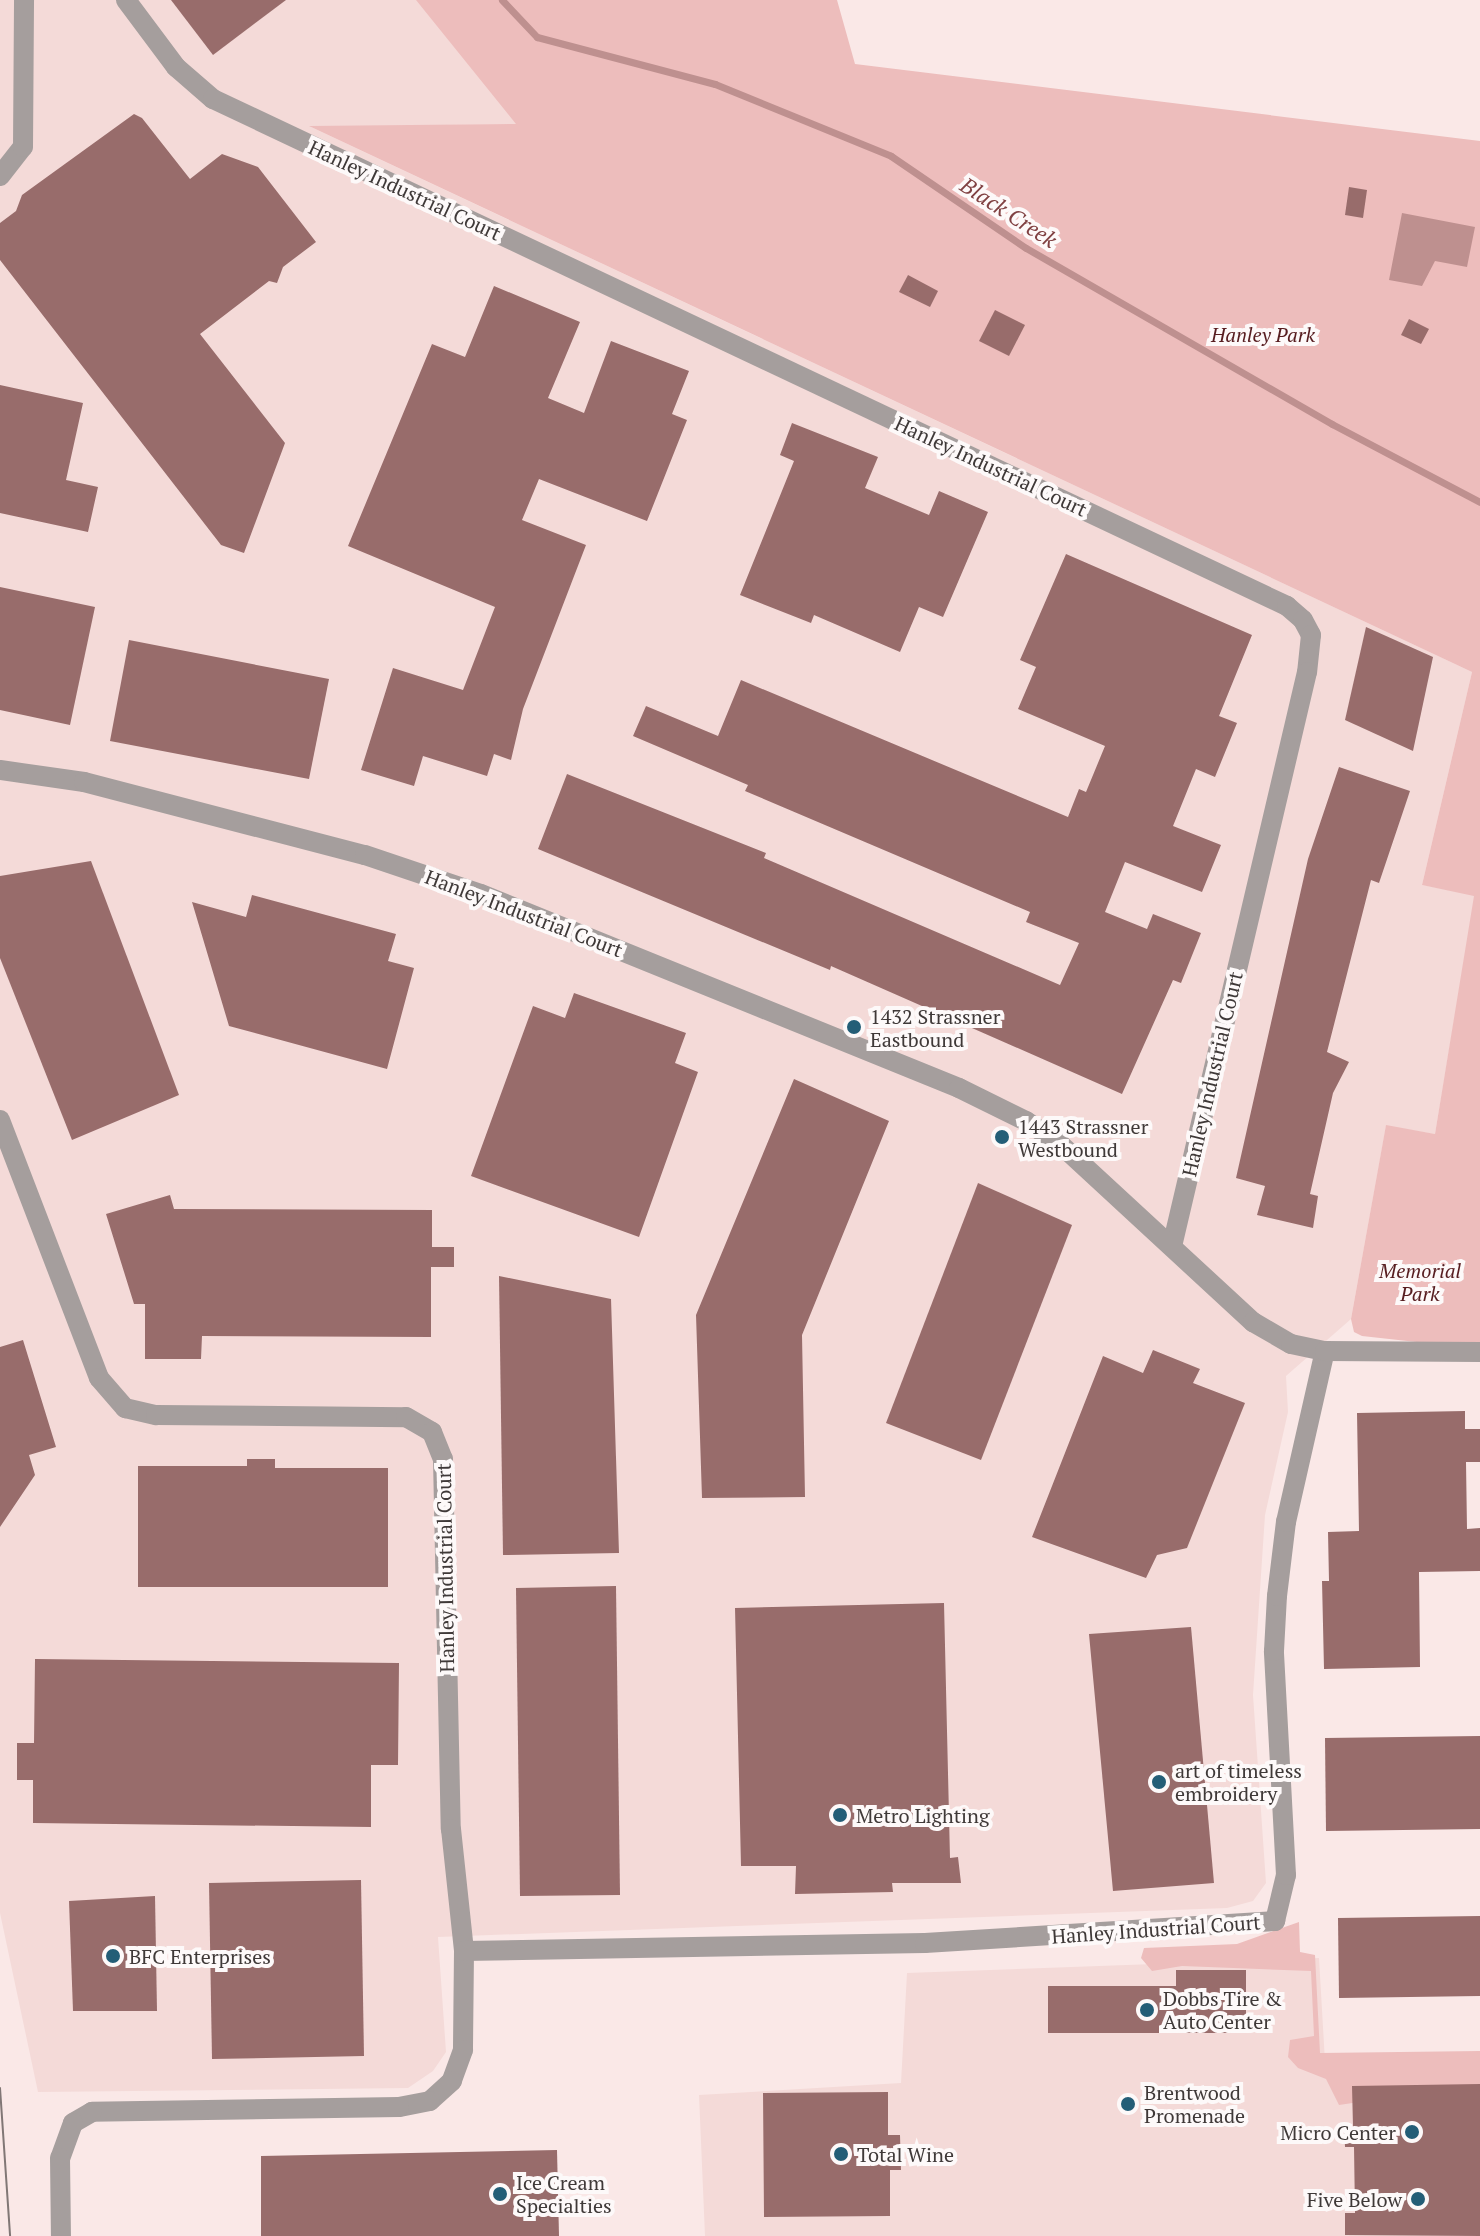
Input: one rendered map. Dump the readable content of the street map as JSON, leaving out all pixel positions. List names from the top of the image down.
{
  "streets": {
    "street": ["Hanley Industrial Court"]
  },
  "water": ["Black Creek"],
  "parks": ["Hanley Park", "Memorial Park"],
  "places": [
    "1432 Strassner Eastbound",
    "1443 Strassner Westbound",
    "art of timeless embroidery",
    "Metro Lighting",
    "BFC Enterprises",
    "Dobbs Tire & Auto Center",
    "Brentwood Promenade",
    "Micro Center",
    "Total Wine",
    "Ice Cream Specialties",
    "Five Below"
  ]
}
